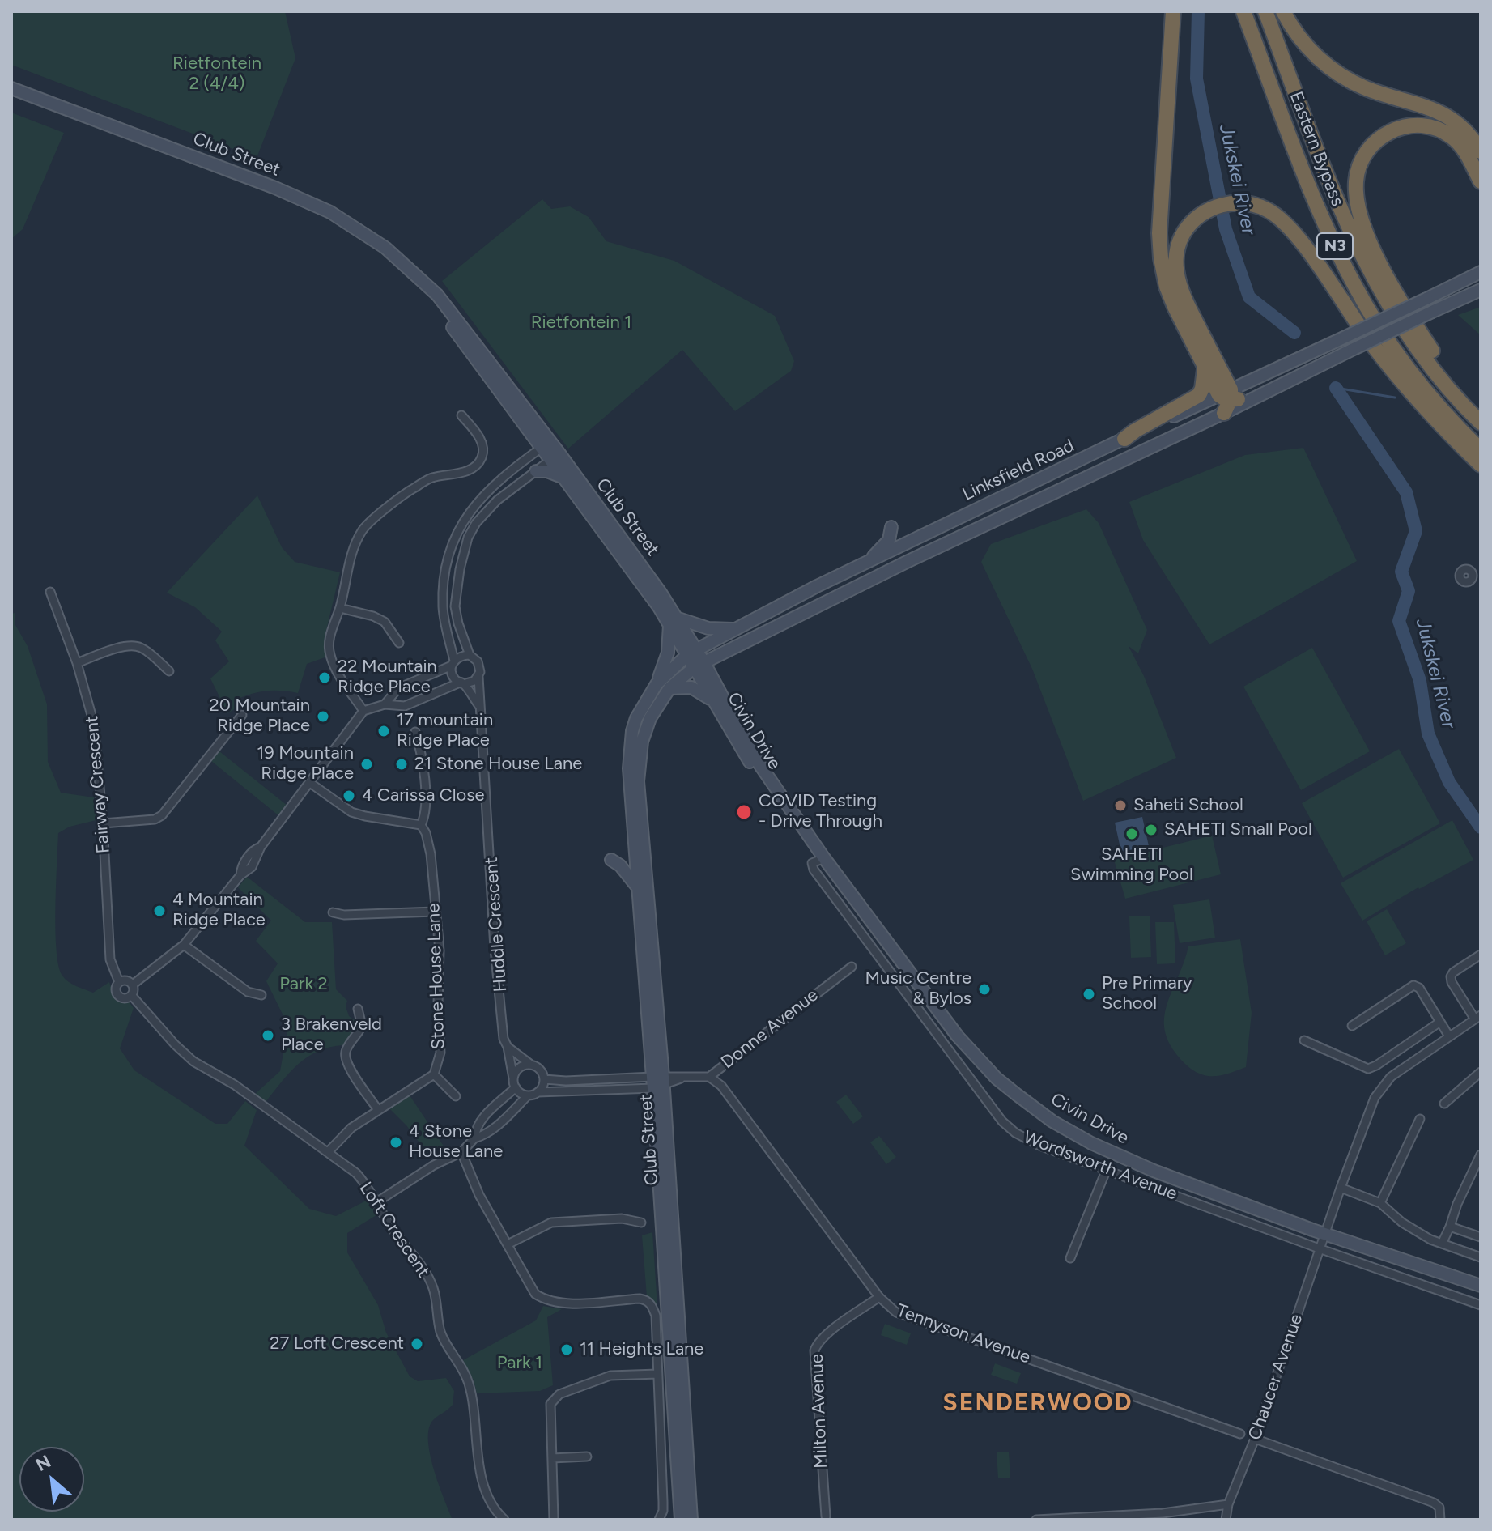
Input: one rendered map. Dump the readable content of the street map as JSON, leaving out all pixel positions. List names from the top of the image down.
{
  "streets": {
    "highway": ["Eastern Bypass", "N3"],
    "main road": ["Club Street", "Linksfield Road", "Civin Drive"],
    "street": [
      "Fairway Crescent",
      "Huddle Crescent",
      "Stone House Lane",
      "Donne Avenue",
      "Wordsworth Avenue",
      "Loft Crescent",
      "Tennyson Avenue",
      "Chaucer Avenue",
      "Milton Avenue"
    ]
  },
  "crossings": [
    ["Club Street", "Linksfield Road"],
    ["Club Street", "Civin Drive"],
    ["Club Street", "Donne Avenue"],
    ["Linksfield Road", "Civin Drive"],
    ["Civin Drive", "Wordsworth Avenue"],
    ["Civin Drive", "Chaucer Avenue"],
    ["Fairway Crescent", "Loft Crescent"],
    ["Stone House Lane", "Loft Crescent"],
    ["Donne Avenue", "Tennyson Avenue"],
    ["Wordsworth Avenue", "Chaucer Avenue"],
    ["Tennyson Avenue", "Milton Avenue"]
  ],
  "districts": ["SENDERWOOD"],
  "water": ["Jukskei River"],
  "parks": [
    "Rietfontein 2 (4/4)",
    "Rietfontein 1",
    "Park 2",
    "Park 1"
  ],
  "places": [
    "22 Mountain Ridge Place",
    "20 Mountain Ridge Place",
    "17 mountain Ridge Place",
    "19 Mountain Ridge Place",
    "21 Stone House Lane",
    "4 Carissa Close",
    "Saheti School",
    "COVID Testing - Drive Through",
    "SAHETI Small Pool",
    "SAHETI Swimming Pool",
    "4 Mountain Ridge Place",
    "Music Centre & Bylos",
    "Pre Primary School",
    "3 Brakenveld Place",
    "4 Stone House Lane",
    "27 Loft Crescent",
    "11 Heights Lane"
  ],
  "north": "top left"
}
